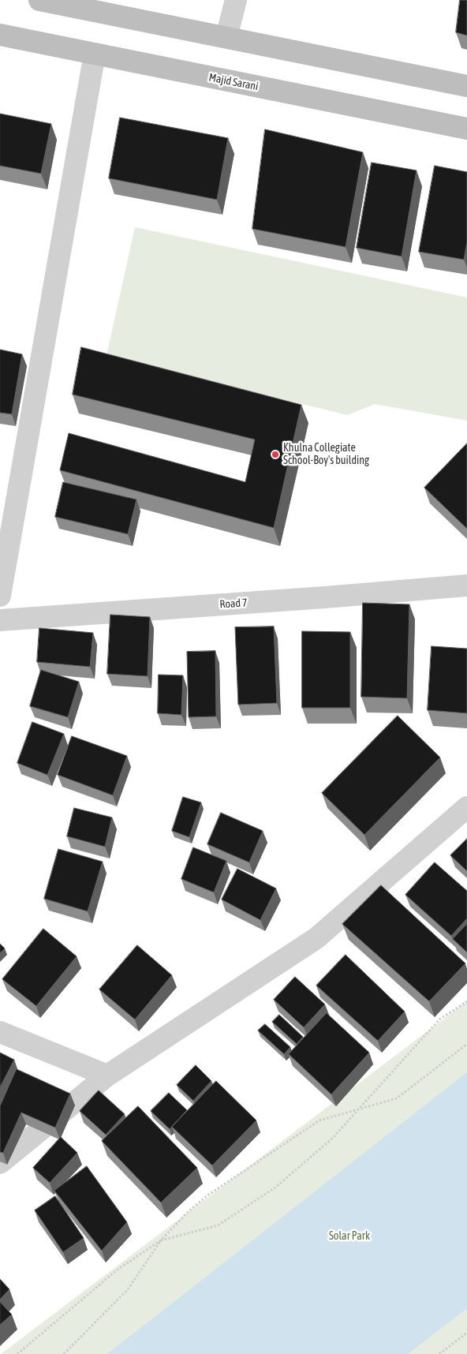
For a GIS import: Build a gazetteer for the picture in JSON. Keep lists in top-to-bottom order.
{
  "streets": {
    "main road": ["Majid Sarani"],
    "street": ["Road 7"]
  },
  "parks": ["Solar Park"],
  "places": ["Khulna Collegiate School-Boy's building"]
}
